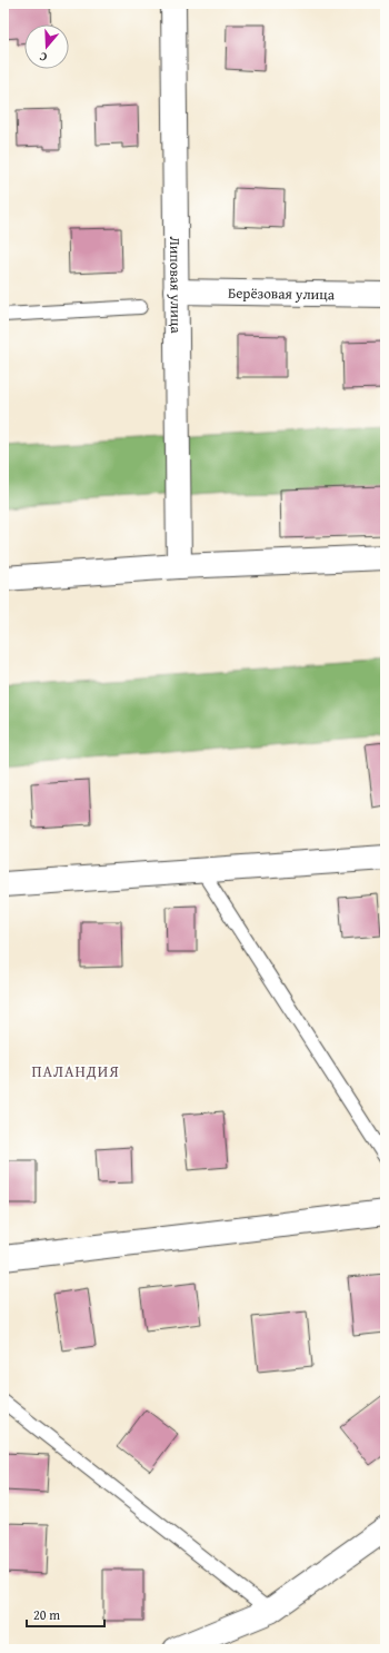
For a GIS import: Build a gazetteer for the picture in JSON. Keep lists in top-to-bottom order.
{
  "streets": {
    "street": ["Липовая улица", "Берёзовая улица"]
  },
  "crossings": [
    ["Липовая улица", "Берёзовая улица"]
  ],
  "districts": ["ПАЛАНДИЯ"],
  "scale_bar": "20 m",
  "north": "bottom"
}
